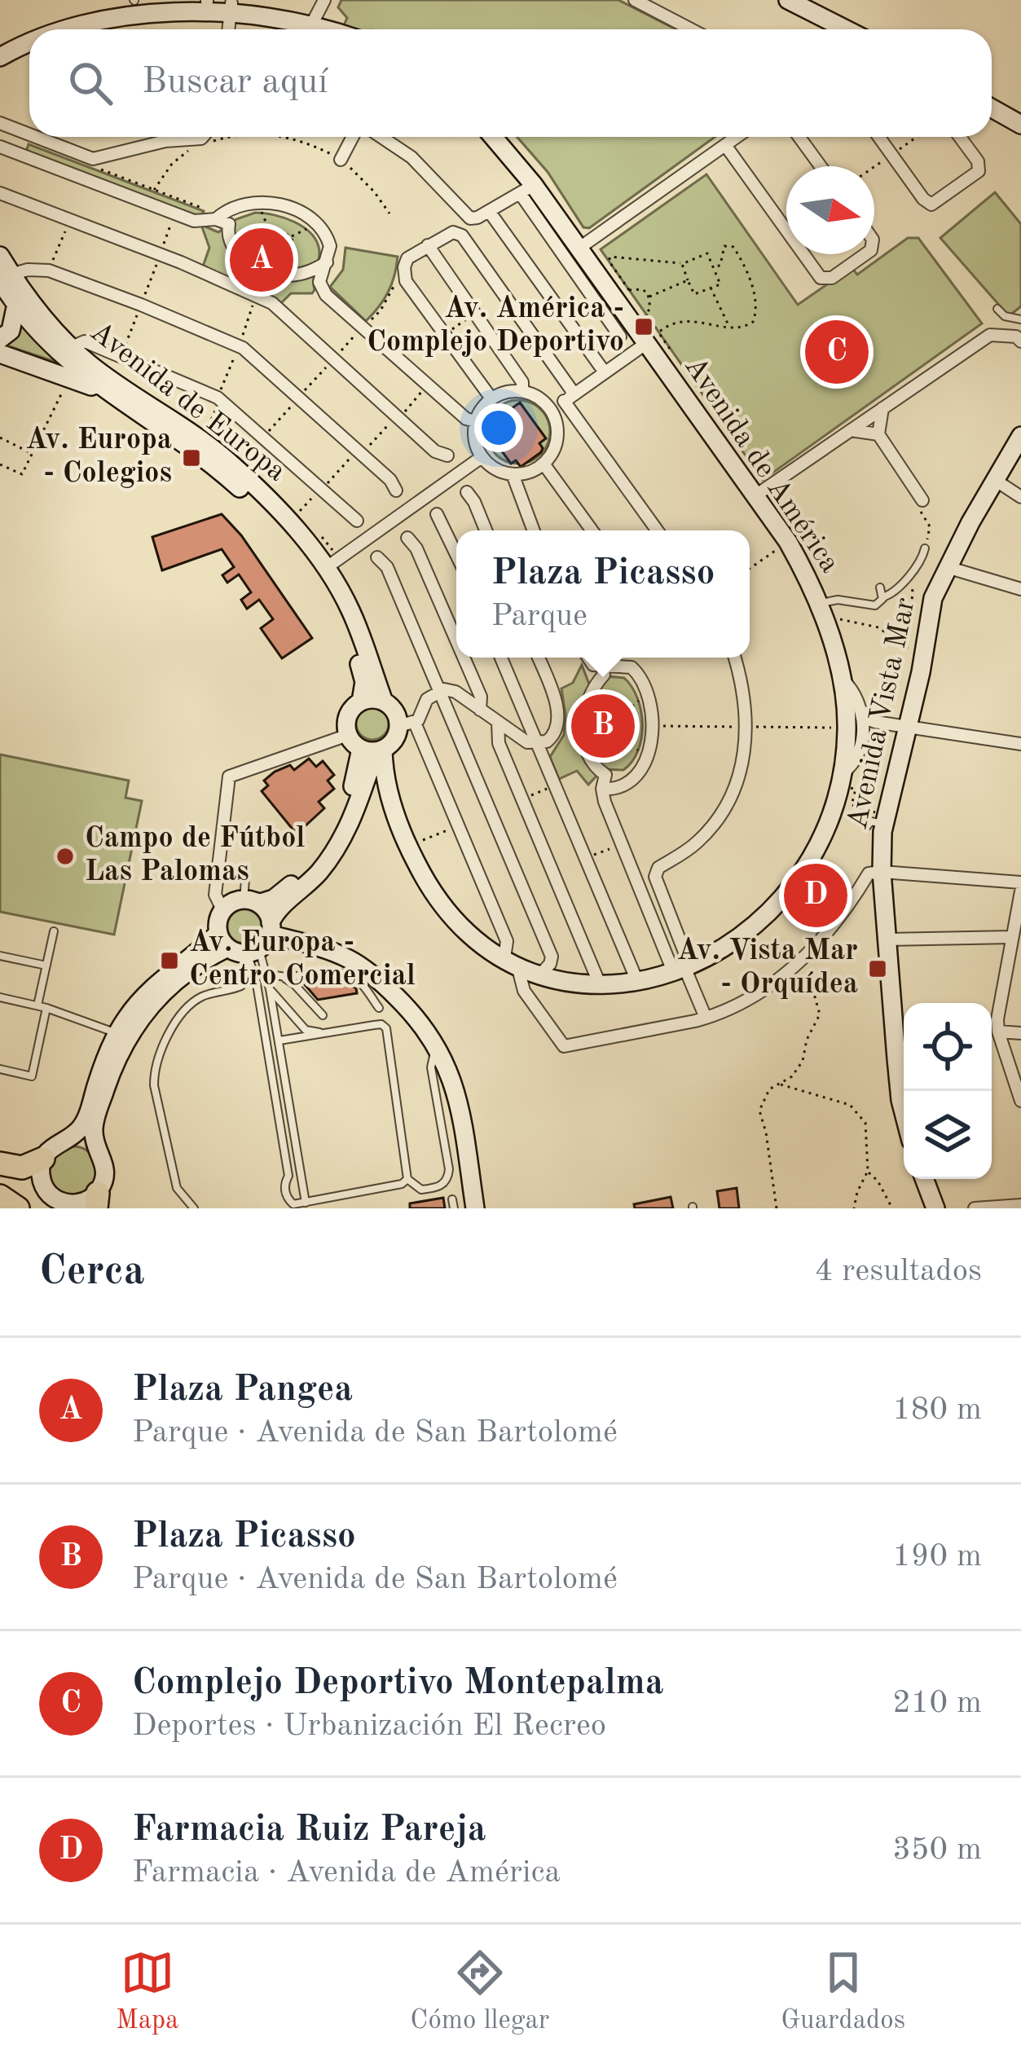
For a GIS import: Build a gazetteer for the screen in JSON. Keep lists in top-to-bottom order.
{
  "streets": {
    "street": ["Avenida de Europa", "Avenida de América", "Avenida Vista Mar"]
  },
  "crossings": [
    ["Avenida de Europa", "Avenida de América"]
  ],
  "places": {
    "transit": [
      "Av. América - Complejo Deportivo",
      "Av. Europa - Colegios",
      "Av. Europa - Centro Comercial",
      "Av. Vista Mar - Orquídea"
    ],
    "other": ["Campo de Fútbol Las Palomas"]
  },
  "north": "right",
  "page": {
    "search": "Buscar aquí",
    "pins": [
      "A",
      "C",
      "B",
      "D"
    ],
    "popup": ["Plaza Picasso", "Parque"],
    "heading": ["Cerca", "4 resultados"],
    "list": [
      {
        "mark": "A",
        "name": "Plaza Pangea",
        "note": "Parque · Avenida de San Bartolomé",
        "value": "180 m"
      },
      {
        "mark": "B",
        "name": "Plaza Picasso",
        "note": "Parque · Avenida de San Bartolomé",
        "value": "190 m"
      },
      {
        "mark": "C",
        "name": "Complejo Deportivo Montepalma",
        "note": "Deportes · Urbanización El Recreo",
        "value": "210 m"
      },
      {
        "mark": "D",
        "name": "Farmacia Ruiz Pareja",
        "note": "Farmacia · Avenida de América",
        "value": "350 m"
      }
    ],
    "nav": ["Mapa", "Cómo llegar", "Guardados"]
  }
}
